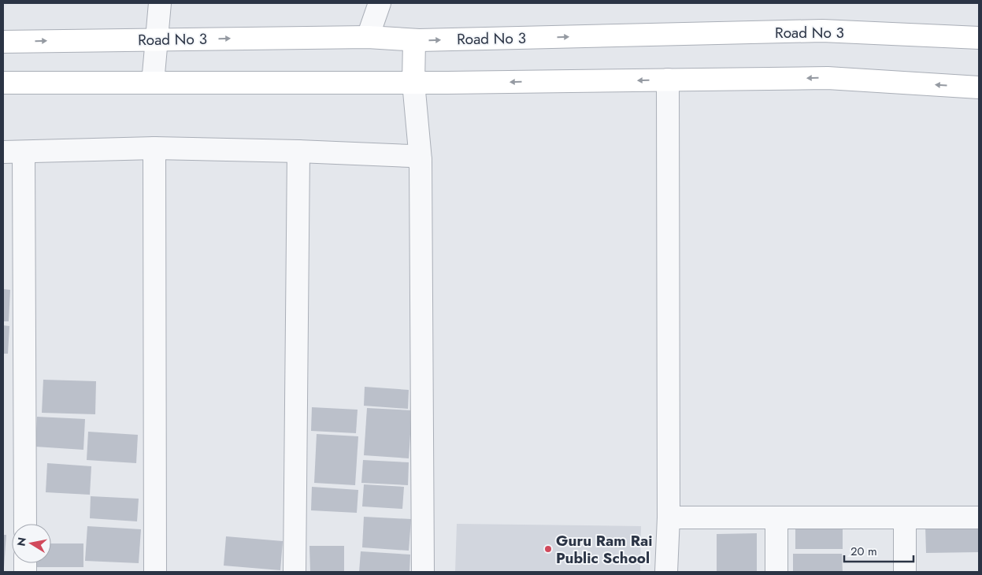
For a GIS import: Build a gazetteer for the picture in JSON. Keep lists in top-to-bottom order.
{
  "streets": {
    "street": ["Road No 3"]
  },
  "places": ["Guru Ram Rai Public School"],
  "scale_bar": "20 m",
  "north": "left"
}
